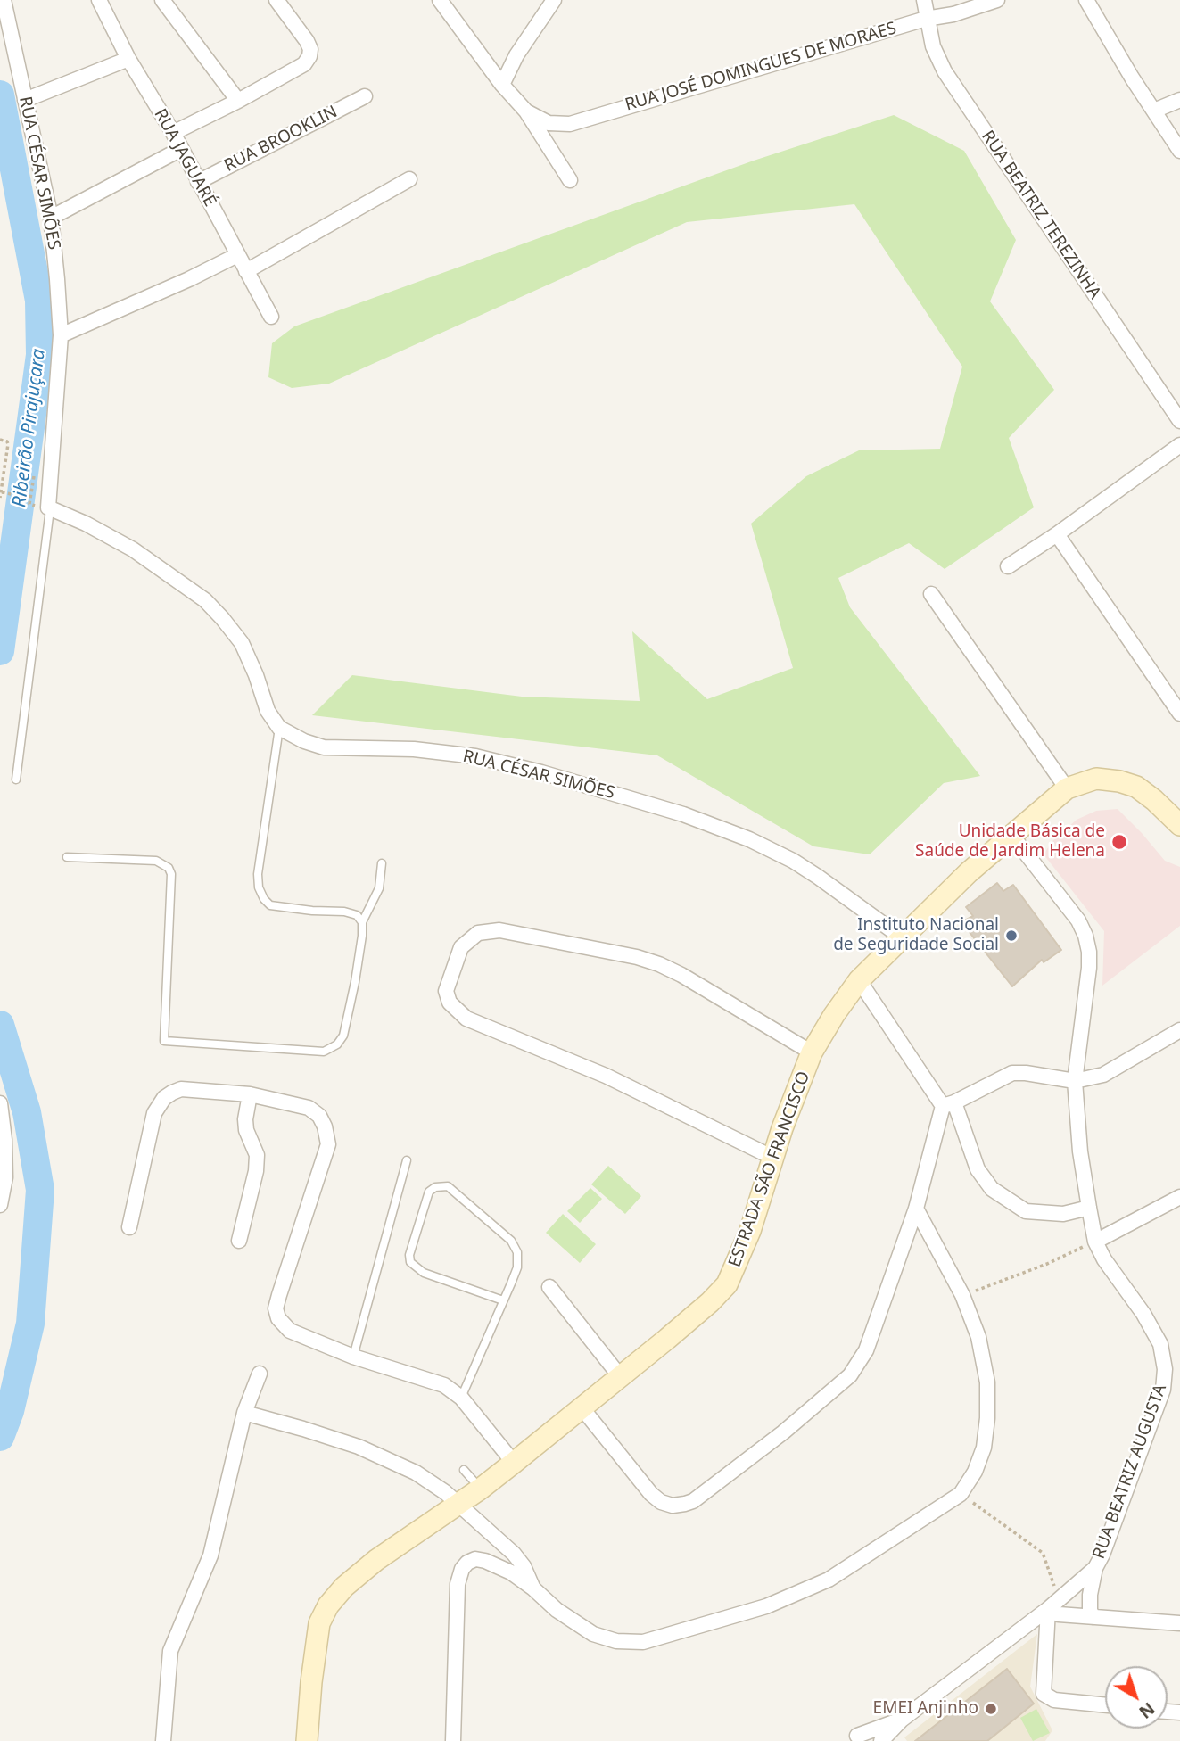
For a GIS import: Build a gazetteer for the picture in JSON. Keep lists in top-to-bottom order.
{
  "streets": {
    "main road": ["ESTRADA SÃO FRANCISCO"],
    "street": [
      "RUA JOSÉ DOMINGUES DE MORAES",
      "RUA BROOKLIN",
      "RUA JAGUARÉ",
      "RUA CÉSAR SIMÕES",
      "RUA BEATRIZ TEREZINHA",
      "RUA BEATRIZ AUGUSTA"
    ]
  },
  "crossings": [
    ["RUA JOSÉ DOMINGUES DE MORAES", "RUA BEATRIZ TEREZINHA"],
    ["RUA BROOKLIN", "RUA JAGUARÉ"],
    ["RUA CÉSAR SIMÕES", "ESTRADA SÃO FRANCISCO"],
    ["ESTRADA SÃO FRANCISCO", "RUA BEATRIZ AUGUSTA"]
  ],
  "water": ["Ribeirão Pirajuçara"],
  "places": ["Unidade Básica de Saúde de Jardim Helena", "Instituto Nacional de Seguridade Social", "EMEI Anjinho"],
  "north": "bottom right"
}
